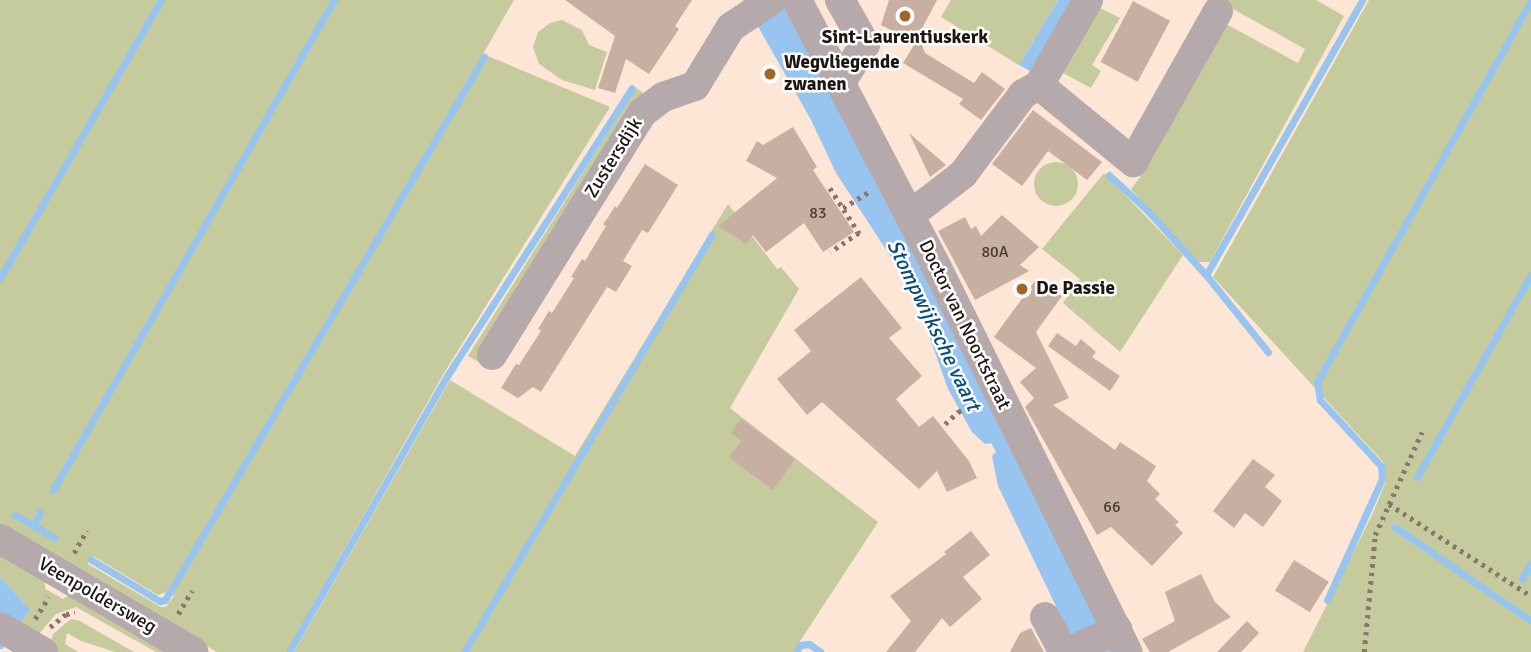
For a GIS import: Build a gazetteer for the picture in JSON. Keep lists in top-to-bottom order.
{
  "streets": {
    "street": ["Zustersdijk", "Doctor van Noortstraat", "Veenpoldersweg"]
  },
  "water": ["Stompwijksche vaart"],
  "places": ["Sint-Laurentiuskerk", "Wegvliegende zwanen", "De Passie"],
  "house_numbers": ["83", "80A", "66"]
}
